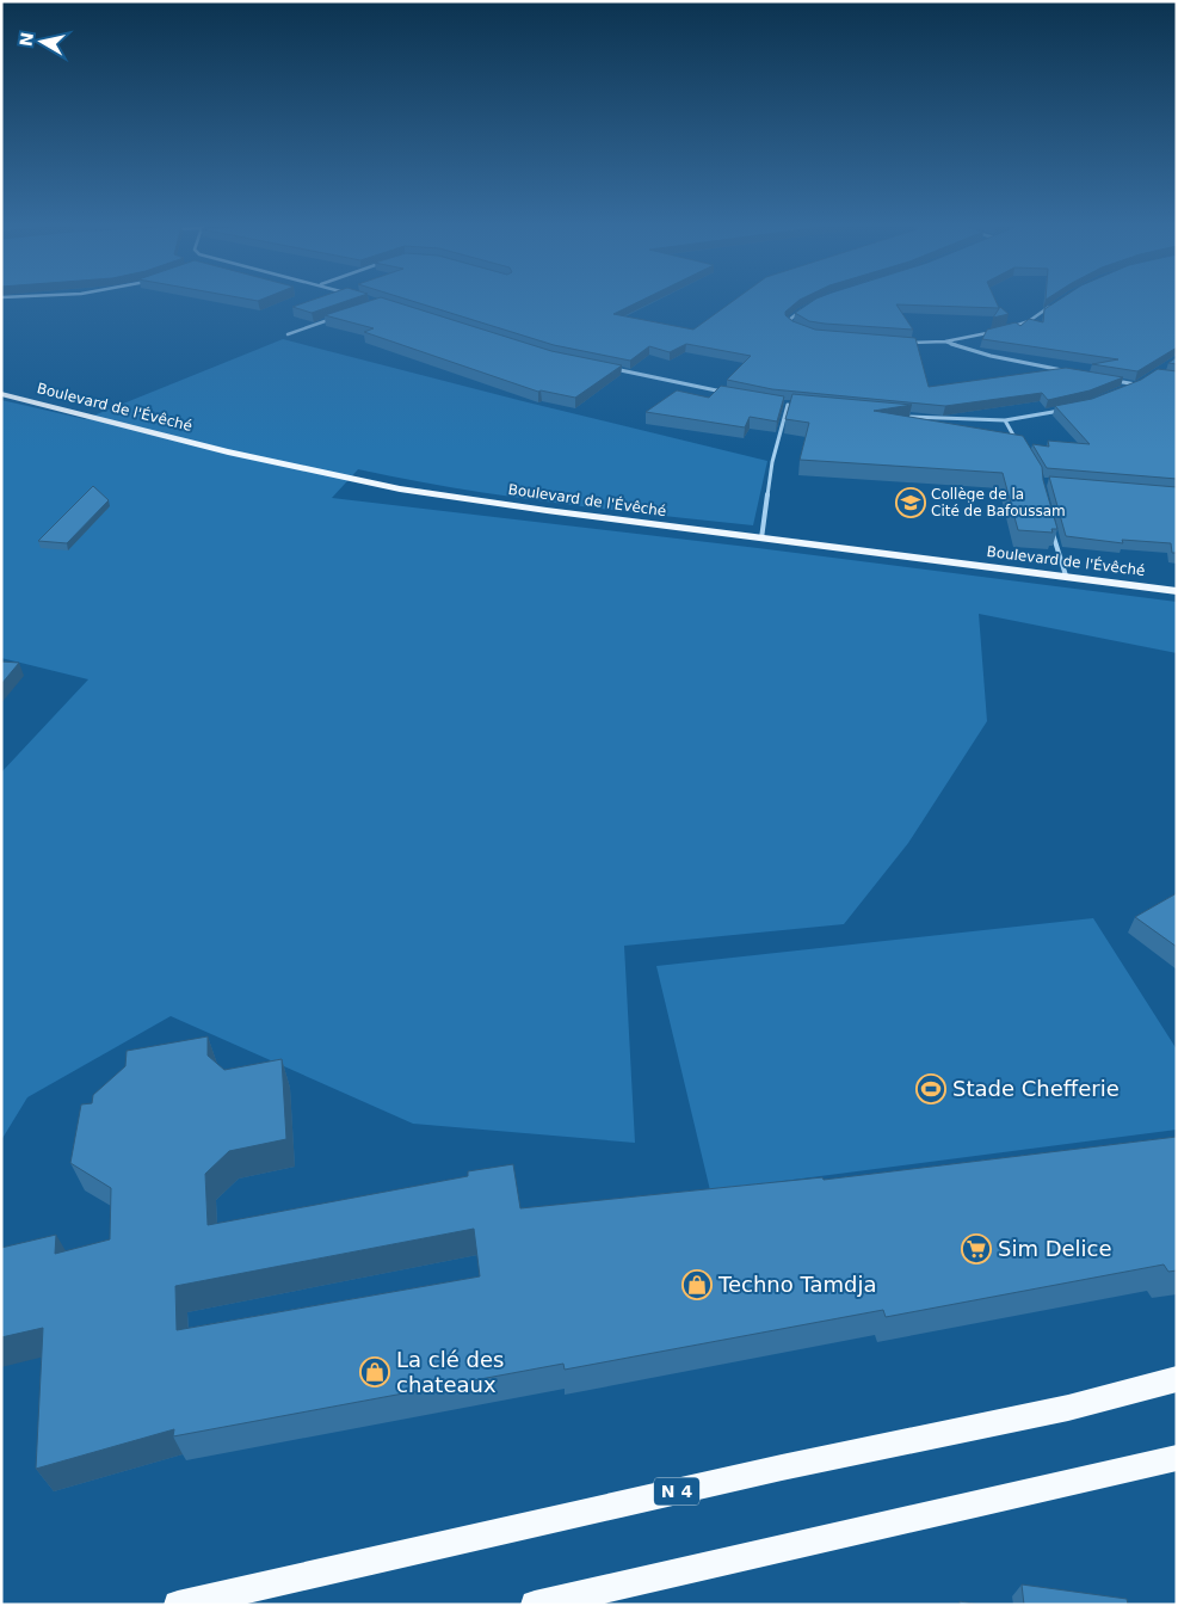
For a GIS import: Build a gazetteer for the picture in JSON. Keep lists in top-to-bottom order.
{
  "streets": {
    "highway": ["N 4"],
    "main road": ["Boulevard de l'Évêché"]
  },
  "places": {
    "school or university": ["Collège de la Cité de Bafoussam"],
    "sports": ["Stade Chefferie"],
    "supermarket": ["Sim Delice"],
    "shop": ["Techno Tamdja", "La clé des chateaux"]
  },
  "north": "left"
}
